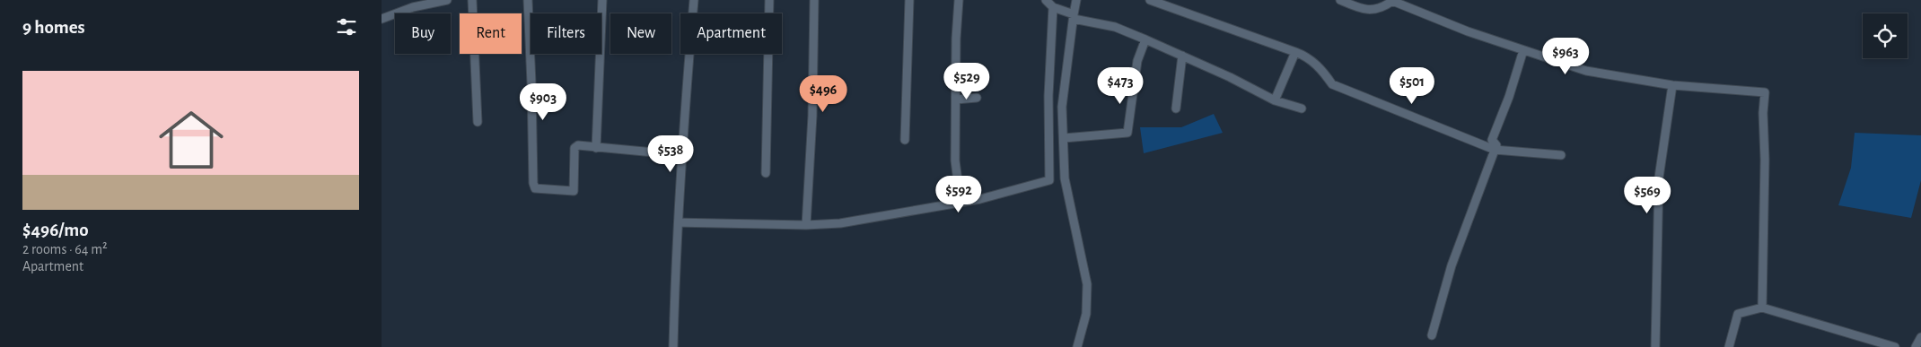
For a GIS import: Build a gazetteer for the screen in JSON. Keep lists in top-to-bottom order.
{
  "page": {
    "heading": "9 homes",
    "chip": [
      "Buy",
      "Rent",
      "Filters",
      "New",
      "Apartment"
    ],
    "price": [
      "$963",
      "$529",
      "$473",
      "$501",
      "$496",
      "$903",
      "$538",
      "$592",
      "$569"
    ],
    "list": [
      {
        "name": "$496/mo",
        "note": "2 rooms · 64 m² · Apartment"
      }
    ]
  }
}
